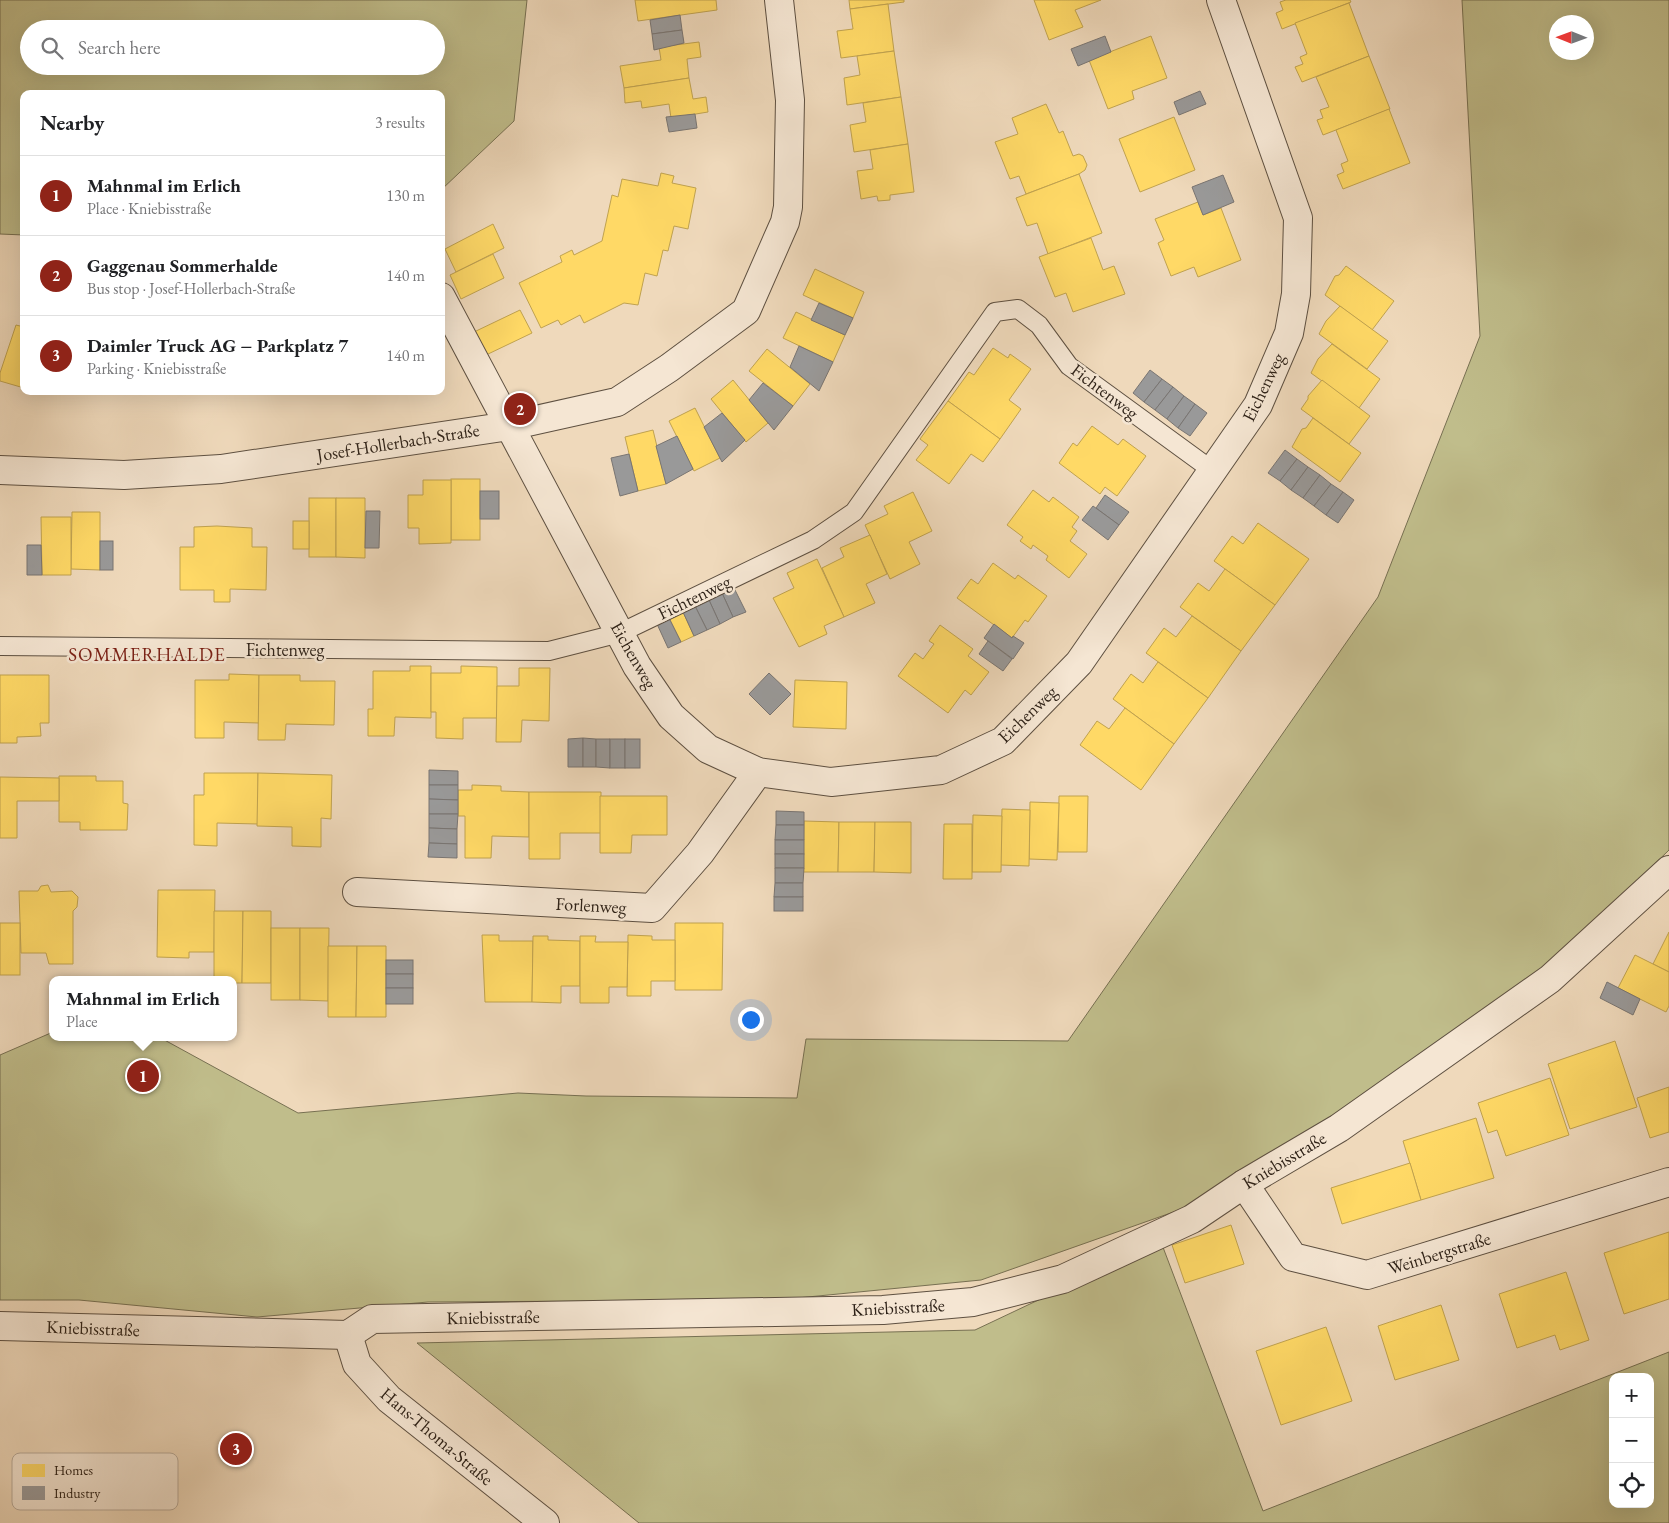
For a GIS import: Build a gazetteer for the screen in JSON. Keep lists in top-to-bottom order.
{
  "streets": {
    "street": [
      "Eichenweg",
      "Josef-Hollerbach-Straße",
      "Forlenweg",
      "Kniebisstraße",
      "Weinbergstraße",
      "Hans-Thoma-Straße"
    ],
    "lane": ["Fichtenweg"]
  },
  "crossings": [
    ["Eichenweg", "Fichtenweg"],
    ["Eichenweg", "Josef-Hollerbach-Straße"],
    ["Eichenweg", "Forlenweg"],
    ["Kniebisstraße", "Weinbergstraße"],
    ["Kniebisstraße", "Hans-Thoma-Straße"]
  ],
  "districts": ["SOMMERHALDE"],
  "legend": ["Homes", "Industry"],
  "north": "left",
  "page": {
    "search": "Search here",
    "heading": ["Nearby", "3 results"],
    "list": [
      {
        "mark": "1",
        "name": "Mahnmal im Erlich",
        "note": "Place · Kniebisstraße",
        "value": "130 m"
      },
      {
        "mark": "2",
        "name": "Gaggenau Sommerhalde",
        "note": "Bus stop · Josef-Hollerbach-Straße",
        "value": "140 m"
      },
      {
        "mark": "3",
        "name": "Daimler Truck AG − Parkplatz 7",
        "note": "Parking · Kniebisstraße",
        "value": "140 m"
      }
    ],
    "pins": ["2", "1", "3"],
    "popup": ["Mahnmal im Erlich", "Place"],
    "map_buttons": ["+", "−"]
  }
}
